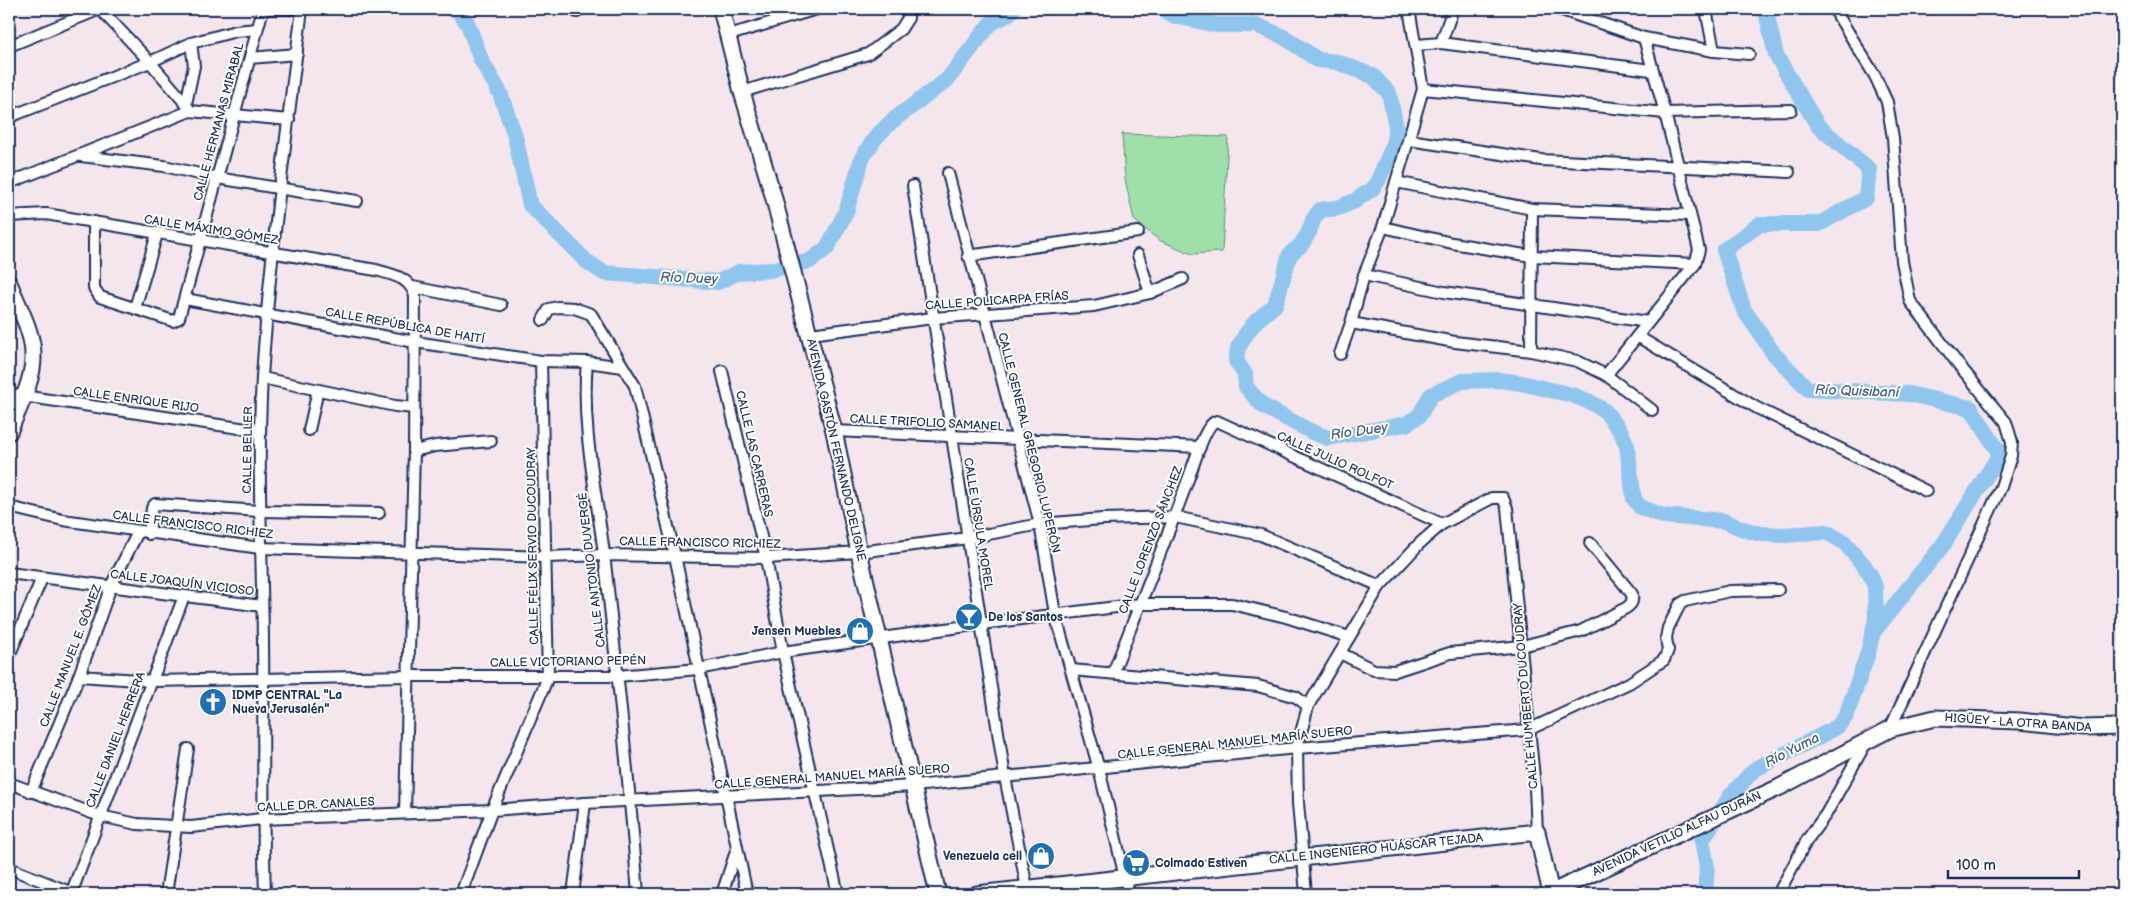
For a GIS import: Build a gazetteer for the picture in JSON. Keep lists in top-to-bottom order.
{
  "streets": {
    "main road": [
      "AVENIDA GASTÓN FERNANDO DELIGNE",
      "CALLE HUMBERTO DUCOUDRAY",
      "HIGÜEY - LA OTRA BANDA",
      "AVENIDA VETILIO ALFAU DURÁN",
      "CALLE INGENIERO HUÁSCAR TEJADA"
    ],
    "street": [
      "CALLE HERMANAS MIRABAL",
      "CALLE MÁXIMO GÓMEZ",
      "CALLE POLICARPA FRÍAS",
      "CALLE REPÚBLICA DE HAITÍ",
      "CALLE ENRIQUE RIJO",
      "CALLE TRIFOLIO SAMANEL",
      "CALLE GENERAL GREGORIO LUPERÓN",
      "CALLE BELLER",
      "CALLE LAS CARRERAS",
      "CALLE JULIO ROLFOT",
      "CALLE ÚRSULA MOREL",
      "CALLE FRANCISCO RICHIEZ",
      "CALLE LORENZO SÁNCHEZ",
      "CALLE FÉLIX SERVIO DUCOUDRAY",
      "CALLE ANTONIO DUVERGÉ",
      "CALLE JOAQUÍN VICIOSO",
      "CALLE MANUEL E. GÓMEZ",
      "CALLE VICTORIANO PEPÉN",
      "CALLE DANIEL HERRERA",
      "CALLE GENERAL MANUEL MARÍA SUERO",
      "CALLE DR. CANALES"
    ]
  },
  "crossings": [
    ["CALLE HERMANAS MIRABAL", "CALLE MÁXIMO GÓMEZ"],
    ["CALLE HERMANAS MIRABAL", "CALLE REPÚBLICA DE HAITÍ"],
    ["CALLE MÁXIMO GÓMEZ", "CALLE BELLER"],
    ["CALLE POLICARPA FRÍAS", "CALLE GENERAL GREGORIO LUPERÓN"],
    ["CALLE POLICARPA FRÍAS", "AVENIDA GASTÓN FERNANDO DELIGNE"],
    ["CALLE POLICARPA FRÍAS", "CALLE ÚRSULA MOREL"],
    ["CALLE REPÚBLICA DE HAITÍ", "CALLE BELLER"],
    ["CALLE REPÚBLICA DE HAITÍ", "CALLE FÉLIX SERVIO DUCOUDRAY"],
    ["CALLE REPÚBLICA DE HAITÍ", "CALLE ANTONIO DUVERGÉ"],
    ["CALLE ENRIQUE RIJO", "CALLE BELLER"],
    ["CALLE TRIFOLIO SAMANEL", "CALLE GENERAL GREGORIO LUPERÓN"],
    ["CALLE TRIFOLIO SAMANEL", "AVENIDA GASTÓN FERNANDO DELIGNE"],
    ["CALLE TRIFOLIO SAMANEL", "CALLE ÚRSULA MOREL"],
    ["CALLE TRIFOLIO SAMANEL", "CALLE LORENZO SÁNCHEZ"],
    ["CALLE GENERAL GREGORIO LUPERÓN", "CALLE FRANCISCO RICHIEZ"],
    ["CALLE GENERAL GREGORIO LUPERÓN", "CALLE VICTORIANO PEPÉN"],
    ["CALLE GENERAL GREGORIO LUPERÓN", "CALLE GENERAL MANUEL MARÍA SUERO"],
    ["CALLE GENERAL GREGORIO LUPERÓN", "CALLE INGENIERO HUÁSCAR TEJADA"],
    ["CALLE BELLER", "CALLE FRANCISCO RICHIEZ"],
    ["CALLE BELLER", "CALLE JOAQUÍN VICIOSO"],
    ["CALLE BELLER", "CALLE VICTORIANO PEPÉN"],
    ["CALLE BELLER", "CALLE DR. CANALES"],
    ["AVENIDA GASTÓN FERNANDO DELIGNE", "CALLE FRANCISCO RICHIEZ"],
    ["AVENIDA GASTÓN FERNANDO DELIGNE", "CALLE VICTORIANO PEPÉN"],
    ["AVENIDA GASTÓN FERNANDO DELIGNE", "CALLE GENERAL MANUEL MARÍA SUERO"],
    ["CALLE LAS CARRERAS", "CALLE FRANCISCO RICHIEZ"],
    ["CALLE LAS CARRERAS", "CALLE VICTORIANO PEPÉN"],
    ["CALLE LAS CARRERAS", "CALLE GENERAL MANUEL MARÍA SUERO"],
    ["CALLE JULIO ROLFOT", "CALLE LORENZO SÁNCHEZ"],
    ["CALLE JULIO ROLFOT", "CALLE HUMBERTO DUCOUDRAY"],
    ["CALLE ÚRSULA MOREL", "CALLE FRANCISCO RICHIEZ"],
    ["CALLE ÚRSULA MOREL", "CALLE VICTORIANO PEPÉN"],
    ["CALLE ÚRSULA MOREL", "CALLE GENERAL MANUEL MARÍA SUERO"],
    ["CALLE ÚRSULA MOREL", "CALLE INGENIERO HUÁSCAR TEJADA"],
    ["CALLE FRANCISCO RICHIEZ", "CALLE LORENZO SÁNCHEZ"],
    ["CALLE FRANCISCO RICHIEZ", "CALLE FÉLIX SERVIO DUCOUDRAY"],
    ["CALLE FRANCISCO RICHIEZ", "CALLE ANTONIO DUVERGÉ"],
    ["CALLE FRANCISCO RICHIEZ", "CALLE MANUEL E. GÓMEZ"],
    ["CALLE LORENZO SÁNCHEZ", "CALLE VICTORIANO PEPÉN"],
    ["CALLE FÉLIX SERVIO DUCOUDRAY", "CALLE VICTORIANO PEPÉN"],
    ["CALLE FÉLIX SERVIO DUCOUDRAY", "CALLE DR. CANALES"],
    ["CALLE ANTONIO DUVERGÉ", "CALLE VICTORIANO PEPÉN"],
    ["CALLE ANTONIO DUVERGÉ", "CALLE GENERAL MANUEL MARÍA SUERO"],
    ["CALLE ANTONIO DUVERGÉ", "CALLE DR. CANALES"],
    ["CALLE JOAQUÍN VICIOSO", "CALLE MANUEL E. GÓMEZ"],
    ["CALLE JOAQUÍN VICIOSO", "CALLE DANIEL HERRERA"],
    ["CALLE MANUEL E. GÓMEZ", "CALLE VICTORIANO PEPÉN"],
    ["CALLE MANUEL E. GÓMEZ", "CALLE DR. CANALES"],
    ["CALLE VICTORIANO PEPÉN", "CALLE DANIEL HERRERA"],
    ["CALLE HUMBERTO DUCOUDRAY", "CALLE GENERAL MANUEL MARÍA SUERO"],
    ["CALLE HUMBERTO DUCOUDRAY", "AVENIDA VETILIO ALFAU DURÁN"],
    ["CALLE HUMBERTO DUCOUDRAY", "CALLE INGENIERO HUÁSCAR TEJADA"],
    ["HIGÜEY - LA OTRA BANDA", "AVENIDA VETILIO ALFAU DURÁN"],
    ["CALLE DANIEL HERRERA", "CALLE DR. CANALES"],
    ["CALLE GENERAL MANUEL MARÍA SUERO", "CALLE DR. CANALES"]
  ],
  "water": ["Río Duey", "Río Quisibaní", "Río Yuma"],
  "places": {
    "bar": ["De los Santos"],
    "shop": ["Jensen Muebles", "Venezuela cell"],
    "church": ["IDMP CENTRAL \"La Nueva Jerusalén\""],
    "supermarket": ["Colmado Estiven"]
  },
  "scale_bar": "100 m"
}
